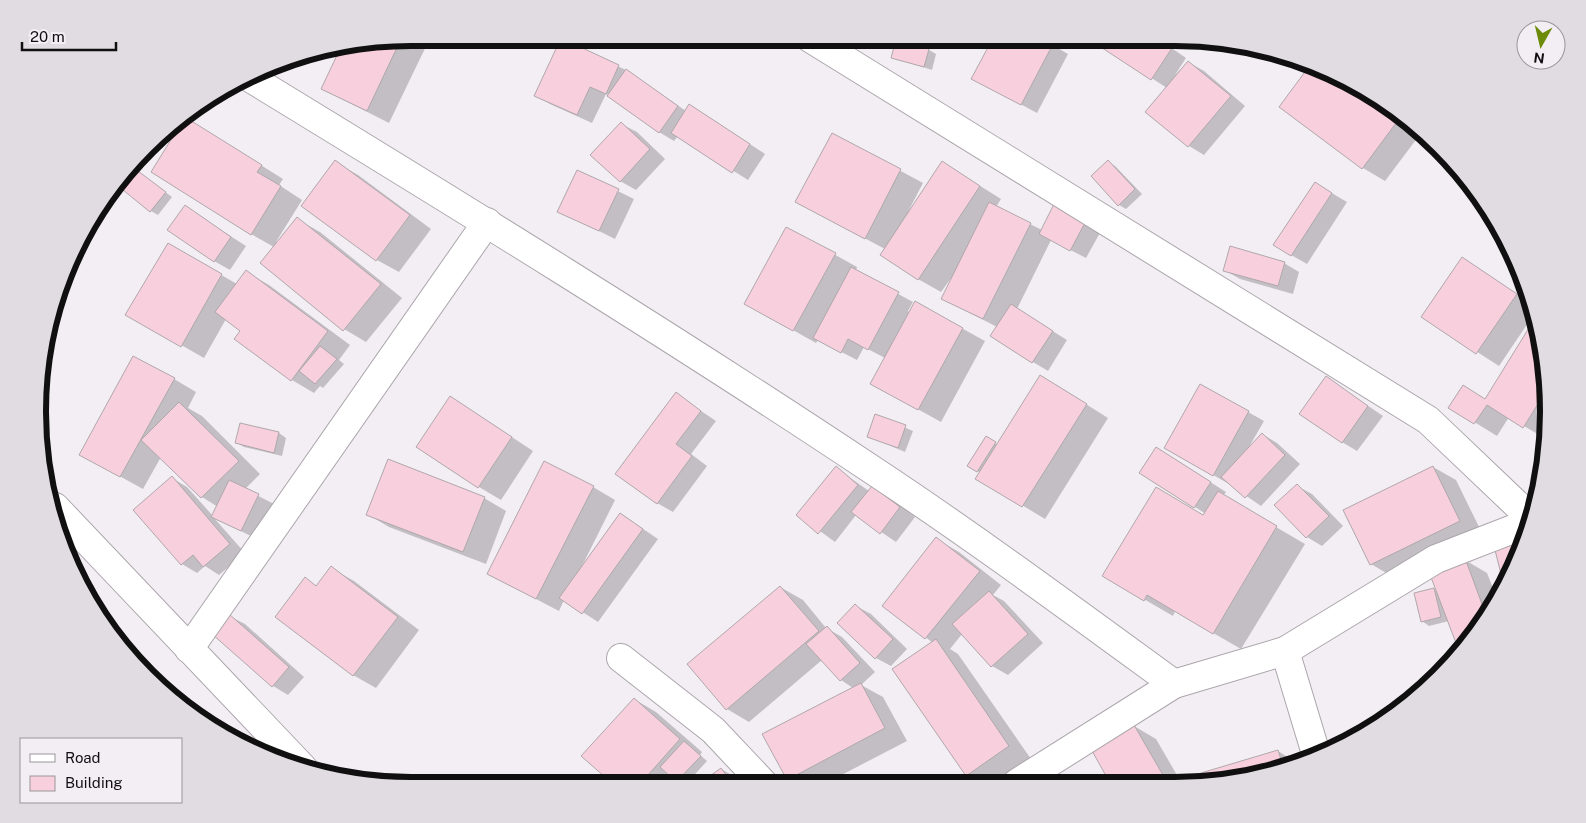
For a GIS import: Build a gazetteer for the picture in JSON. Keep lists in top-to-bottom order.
{
  "legend": ["Road", "Building"],
  "scale_bar": "20 m",
  "north": "bottom"
}
